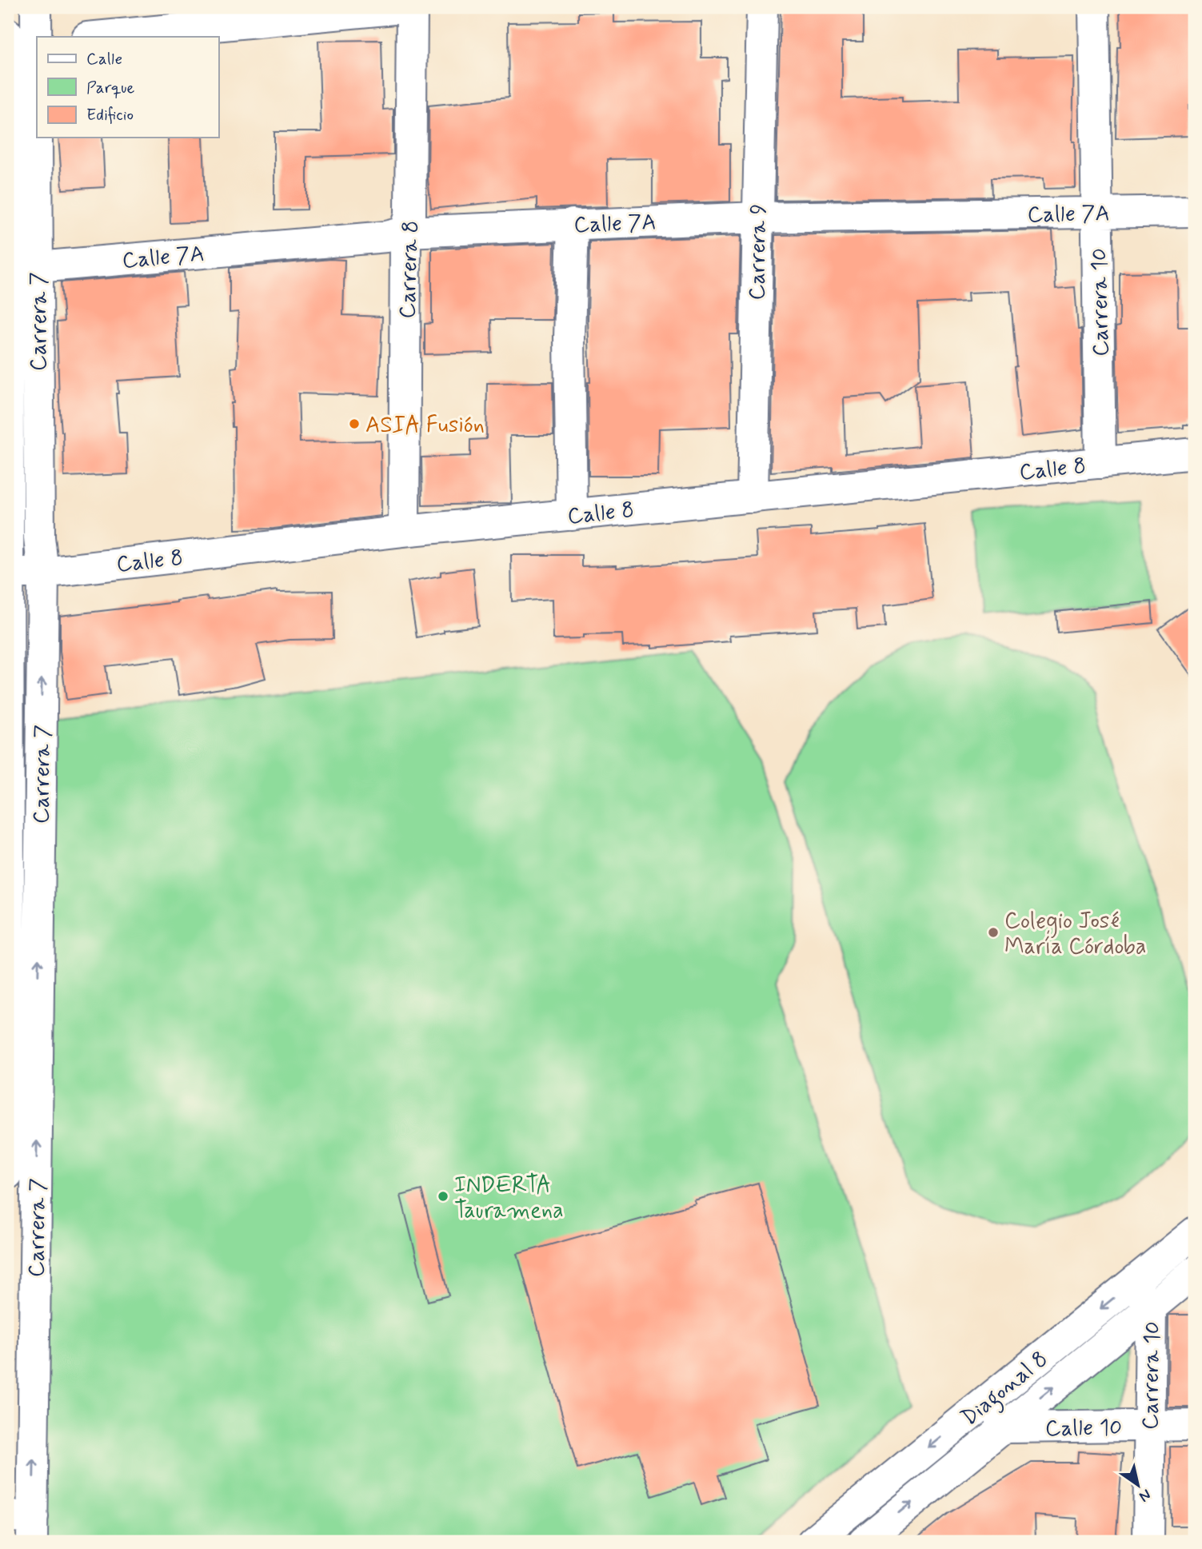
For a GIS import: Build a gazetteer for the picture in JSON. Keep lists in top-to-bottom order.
{
  "streets": {
    "street": [
      "Calle 7A",
      "Carrera 9",
      "Carrera 8",
      "Carrera 10",
      "Carrera 7",
      "Calle 8",
      "Diagonal 8",
      "Calle 10"
    ]
  },
  "crossings": [
    ["Calle 7A", "Carrera 9"],
    ["Calle 7A", "Carrera 8"],
    ["Calle 7A", "Carrera 10"],
    ["Calle 7A", "Carrera 7"],
    ["Carrera 9", "Calle 8"],
    ["Carrera 8", "Calle 8"],
    ["Carrera 10", "Calle 8"],
    ["Carrera 10", "Diagonal 8"],
    ["Carrera 10", "Calle 10"],
    ["Carrera 7", "Calle 8"],
    ["Diagonal 8", "Calle 10"]
  ],
  "places": ["ASIA Fusión", "Colegio José María Córdoba", "INDERTA Tauramena"],
  "legend": ["Calle", "Parque", "Edificio"],
  "north": "bottom right"
}
